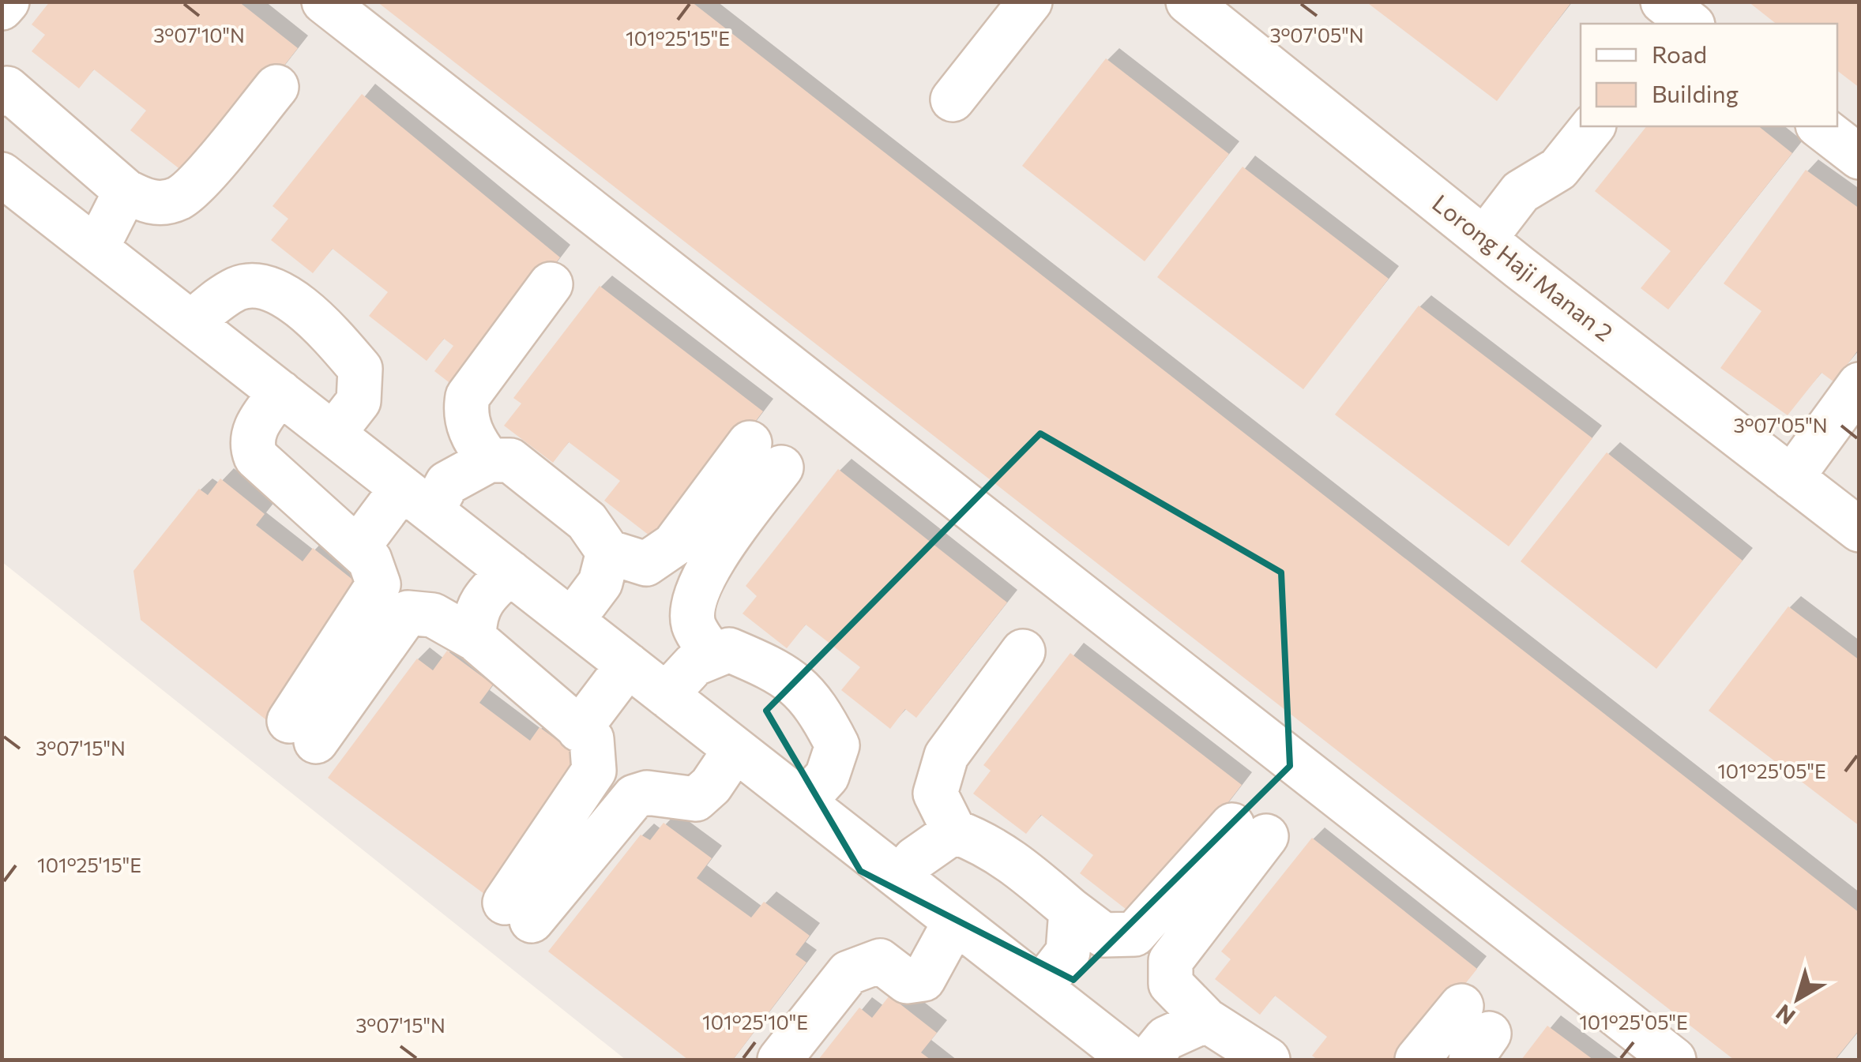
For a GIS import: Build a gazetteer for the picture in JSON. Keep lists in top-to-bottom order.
{
  "streets": {
    "street": ["Lorong Haji Manan 2"]
  },
  "legend": ["Road", "Building"],
  "north": "bottom left",
  "coordinates": [
    "3°07'10\"N",
    "3°07'05\"N",
    "101°25'15\"E",
    "3°07'15\"N",
    "101°25'05\"E",
    "101°25'10\"E"
  ]
}
